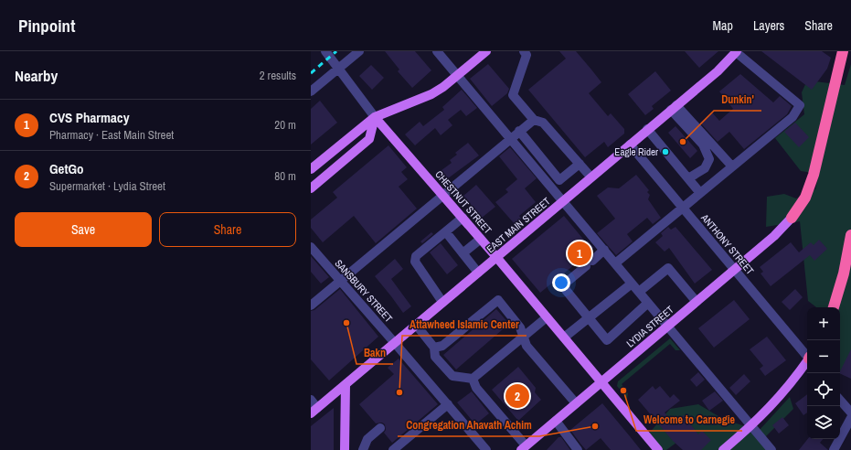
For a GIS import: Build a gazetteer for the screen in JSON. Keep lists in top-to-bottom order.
{
  "streets": {
    "main road": ["CHESTNUT STREET", "EAST MAIN STREET", "LYDIA STREET"],
    "street": ["ANTHONY STREET", "SANSBURY STREET"]
  },
  "crossings": [
    ["CHESTNUT STREET", "EAST MAIN STREET"],
    ["CHESTNUT STREET", "LYDIA STREET"],
    ["EAST MAIN STREET", "ANTHONY STREET"],
    ["EAST MAIN STREET", "SANSBURY STREET"],
    ["ANTHONY STREET", "LYDIA STREET"]
  ],
  "places": [
    "Dunkin'",
    "Eagle Rider",
    "Bakn",
    "Welcome to Carnegie",
    "Attawheed Islamic Center",
    "Congregation Ahavath Achim"
  ],
  "page": {
    "header": "Pinpoint",
    "nav": ["Map", "Layers", "Share"],
    "heading": ["Nearby", "2 results"],
    "list": [
      {
        "mark": "1",
        "name": "CVS Pharmacy",
        "note": "Pharmacy · East Main Street",
        "value": "20 m"
      },
      {
        "mark": "2",
        "name": "GetGo",
        "note": "Supermarket · Lydia Street",
        "value": "80 m"
      }
    ],
    "buttons": ["Save", "Share"],
    "pins": ["1", "2"],
    "map_buttons": ["+", "−"]
  }
}
